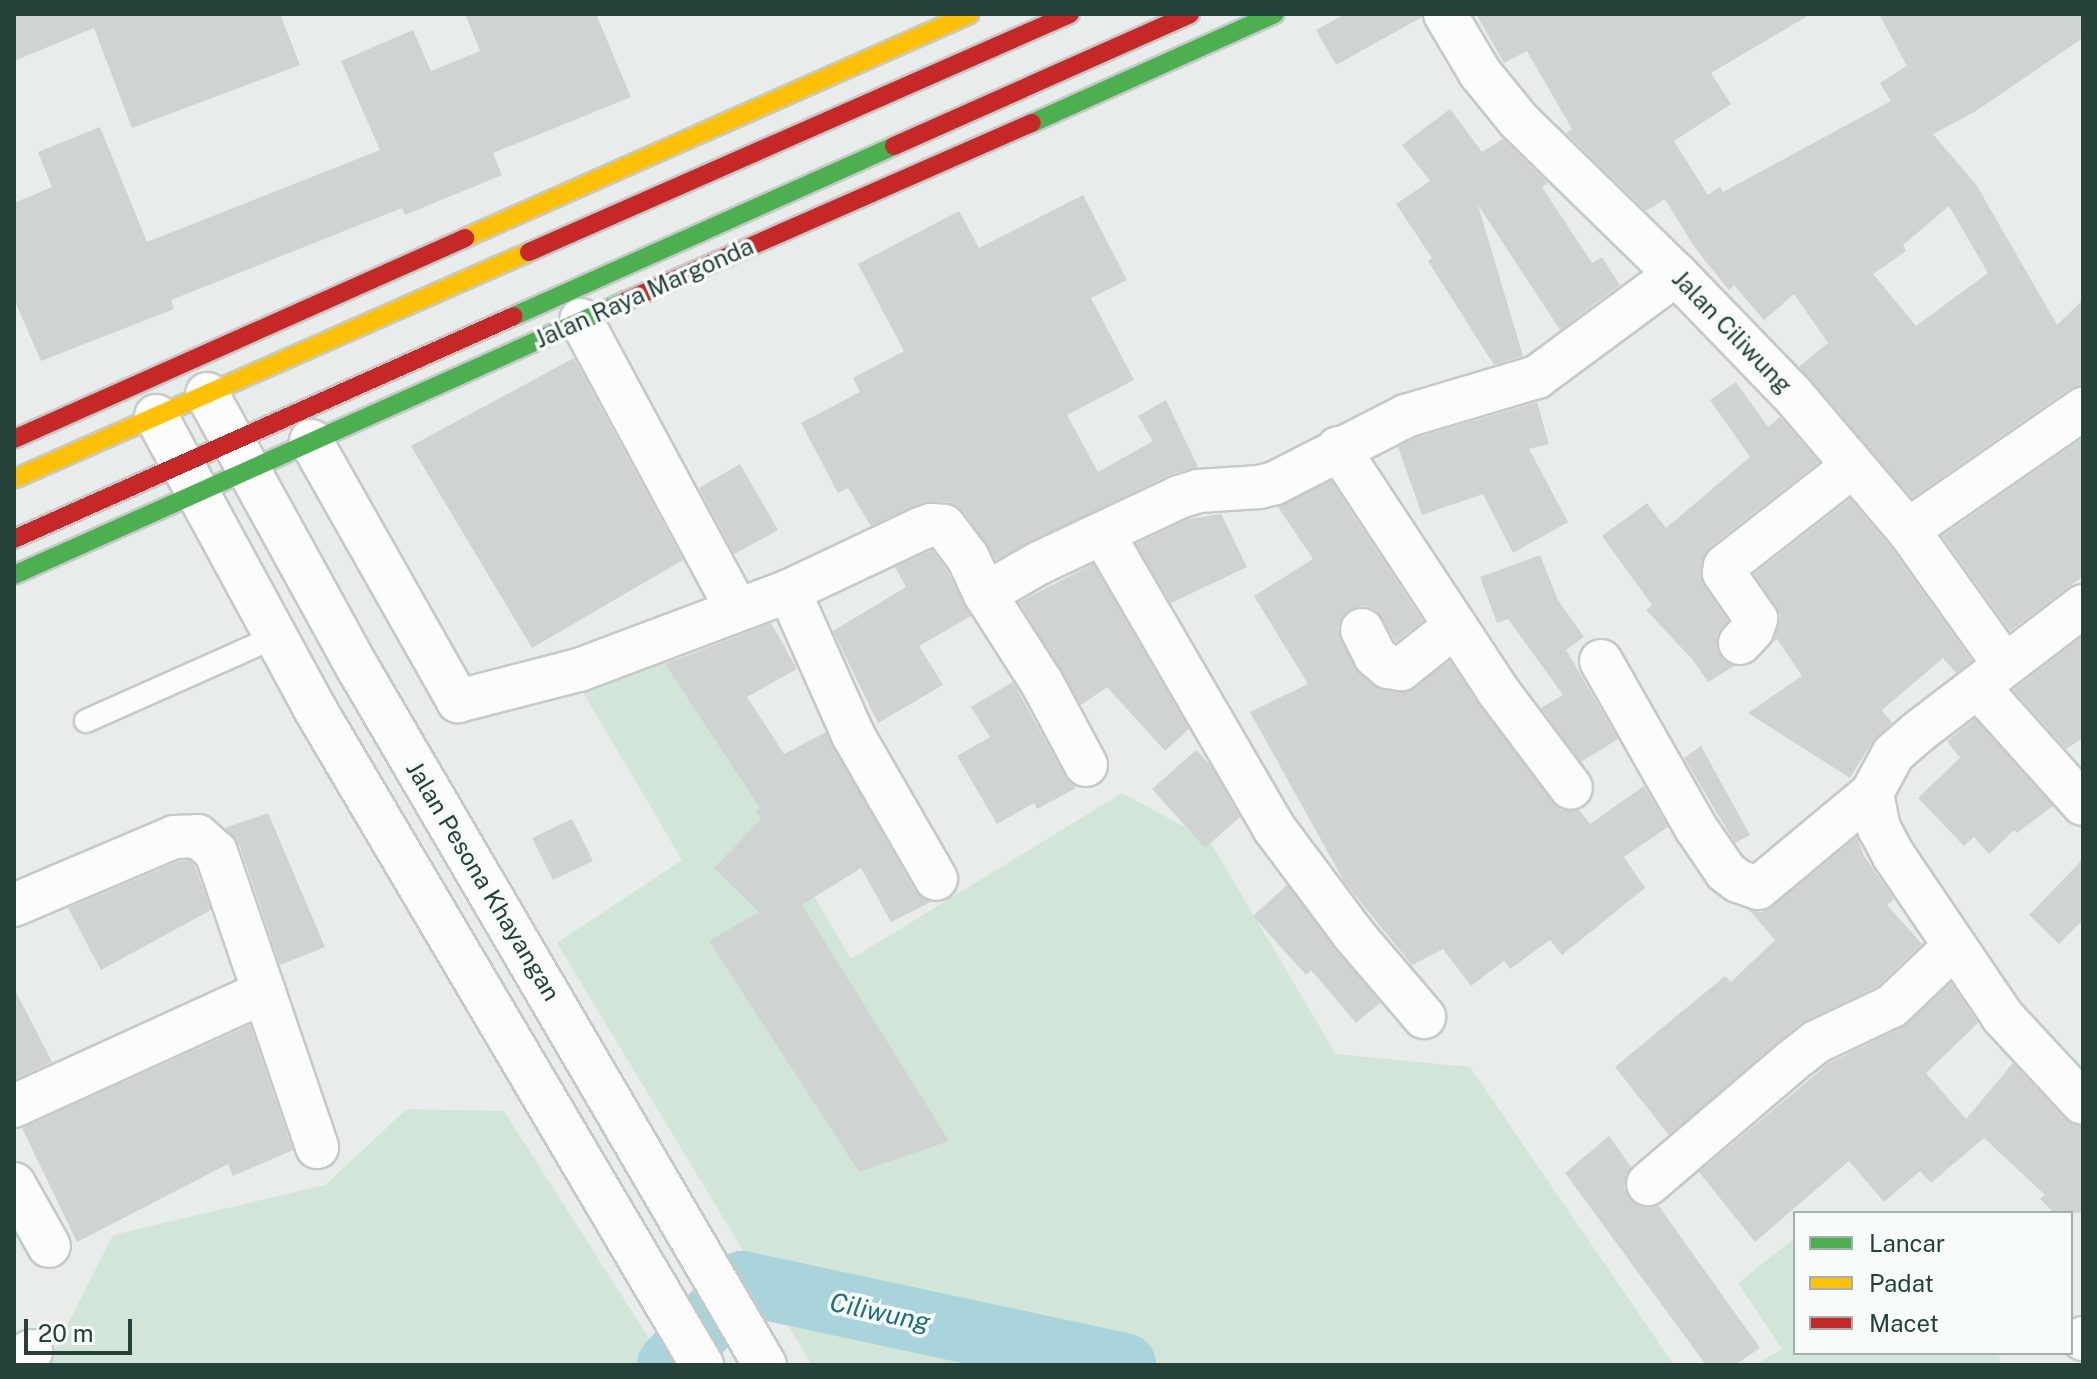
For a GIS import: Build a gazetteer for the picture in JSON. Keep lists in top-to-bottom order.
{
  "streets": {
    "highway": ["Jalan Raya Margonda"],
    "street": ["Jalan Ciliwung", "Jalan Pesona Khayangan"]
  },
  "crossings": [
    ["Jalan Raya Margonda", "Jalan Pesona Khayangan"]
  ],
  "water": ["Ciliwung"],
  "legend": ["Lancar", "Padat", "Macet"],
  "scale_bar": "20 m"
}
